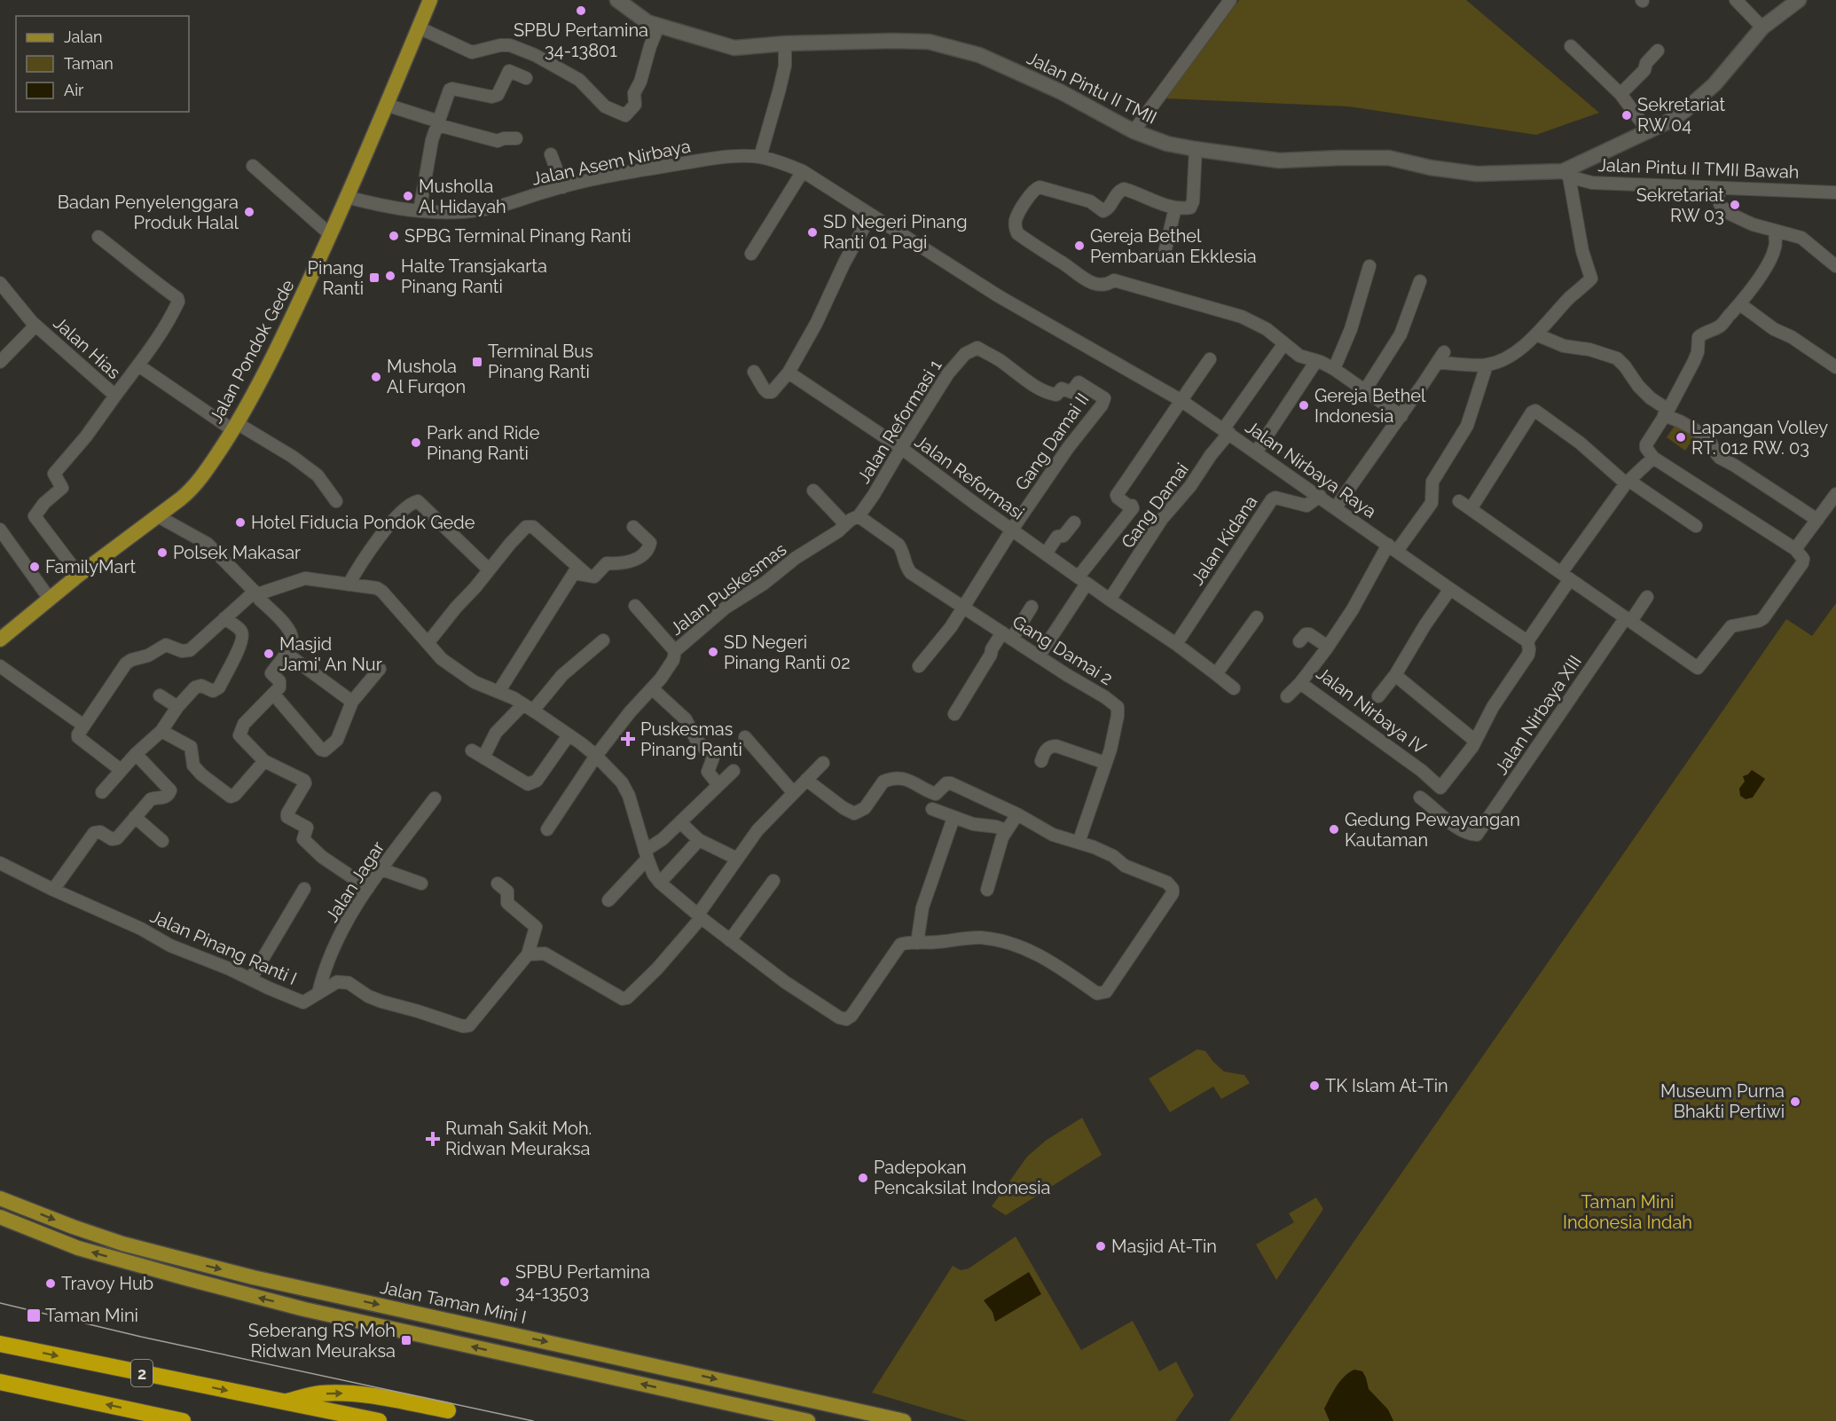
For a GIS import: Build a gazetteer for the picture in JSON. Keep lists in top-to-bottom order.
{
  "streets": {
    "highway": ["2"],
    "main road": ["Jalan Pondok Gede", "Jalan Taman Mini I"],
    "street": [
      "Jalan Pintu II TMII",
      "Jalan Asem Nirbaya",
      "Jalan Pintu II TMII Bawah",
      "Jalan Hias",
      "Jalan Reformasi 1",
      "Gang Damai II",
      "Jalan Nirbaya Raya",
      "Jalan Reformasi",
      "Gang Damai",
      "Jalan Kidana",
      "Jalan Puskesmas",
      "Gang Damai 2",
      "Jalan Nirbaya IV",
      "Jalan Nirbaya XIII",
      "Jalan Jagar",
      "Jalan Pinang Ranti I"
    ]
  },
  "crossings": [
    ["Jalan Pintu II TMII", "Jalan Pintu II TMII Bawah"],
    ["Jalan Asem Nirbaya", "Jalan Pondok Gede"],
    ["Jalan Asem Nirbaya", "Jalan Nirbaya Raya"],
    ["Jalan Hias", "Jalan Pondok Gede"],
    ["Jalan Reformasi 1", "Gang Damai II"],
    ["Jalan Reformasi 1", "Jalan Reformasi"],
    ["Jalan Reformasi 1", "Jalan Puskesmas"],
    ["Jalan Reformasi 1", "Gang Damai 2"],
    ["Gang Damai II", "Jalan Reformasi"],
    ["Jalan Nirbaya Raya", "Gang Damai"],
    ["Jalan Nirbaya Raya", "Jalan Kidana"],
    ["Jalan Nirbaya Raya", "Jalan Nirbaya IV"],
    ["Jalan Reformasi", "Gang Damai"],
    ["Jalan Reformasi", "Jalan Kidana"],
    ["Jalan Puskesmas", "Gang Damai 2"],
    ["Jalan Jagar", "Jalan Pinang Ranti I"]
  ],
  "parks": ["Taman Mini Indonesia Indah"],
  "places": {
    "other": [
      "SPBU Pertamina 34-13801",
      "Sekretariat RW 04",
      "Musholla Al Hidayah",
      "Sekretariat RW 03",
      "Badan Penyelenggara Produk Halal",
      "SD Negeri Pinang Ranti 01 Pagi",
      "SPBG Terminal Pinang Ranti",
      "Gereja Bethel Pembaruan Ekklesia",
      "Halte Transjakarta Pinang Ranti",
      "Mushola Al Furqon",
      "Gereja Bethel Indonesia",
      "Lapangan Volley RT. 012 RW. 03",
      "Park and Ride Pinang Ranti",
      "Hotel Fiducia Pondok Gede",
      "Polsek Makasar",
      "FamilyMart",
      "SD Negeri Pinang Ranti 02",
      "Masjid Jami' An Nur",
      "Gedung Pewayangan Kautaman",
      "TK Islam At-Tin",
      "Museum Purna Bhakti Pertiwi",
      "Padepokan Pencaksilat Indonesia",
      "Masjid At-Tin",
      "SPBU Pertamina 34-13503",
      "Travoy Hub"
    ],
    "transit": [
      "Pinang Ranti",
      "Terminal Bus Pinang Ranti",
      "Taman Mini",
      "Seberang RS Moh Ridwan Meuraksa"
    ],
    "health": ["Puskesmas Pinang Ranti", "Rumah Sakit Moh. Ridwan Meuraksa"]
  },
  "legend": ["Jalan", "Taman", "Air"]
}
